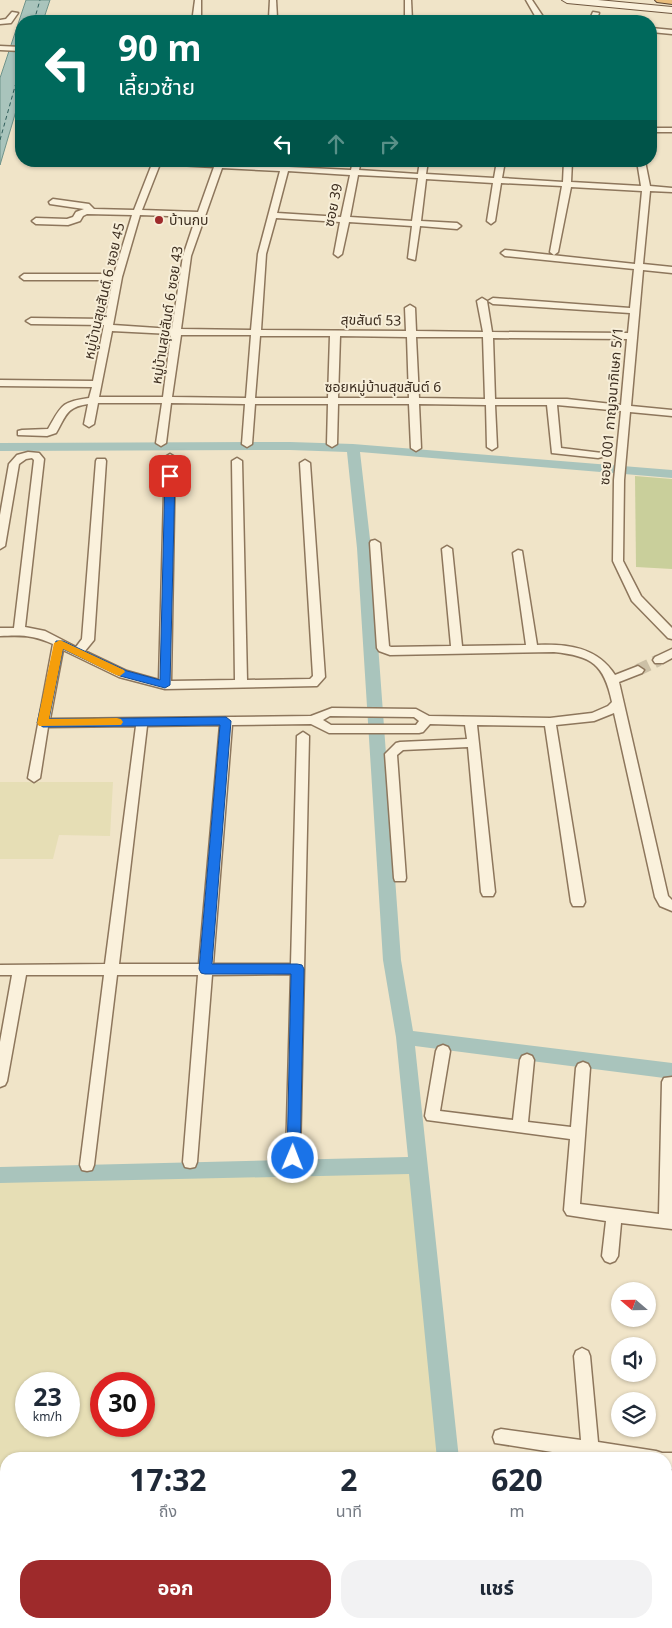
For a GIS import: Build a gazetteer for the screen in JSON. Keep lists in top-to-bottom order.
{
  "streets": {
    "street": [
      "ซอย 39",
      "หมู่บ้านสุขสันต์ 6 ซอย 45",
      "หมู่บ้านสุขสันต์ 6 ซอย 43",
      "สุขสันต์ 53",
      "ซอยหมู่บ้านสุขสันต์ 6",
      "ซอย 001 กาญจนาภิเษก 5/1"
    ]
  },
  "crossings": [
    ["หมู่บ้านสุขสันต์ 6 ซอย 45", "สุขสันต์ 53"],
    ["หมู่บ้านสุขสันต์ 6 ซอย 45", "ซอยหมู่บ้านสุขสันต์ 6"],
    ["หมู่บ้านสุขสันต์ 6 ซอย 43", "สุขสันต์ 53"],
    ["หมู่บ้านสุขสันต์ 6 ซอย 43", "ซอยหมู่บ้านสุขสันต์ 6"],
    ["สุขสันต์ 53", "ซอย 001 กาญจนาภิเษก 5/1"],
    ["ซอยหมู่บ้านสุขสันต์ 6", "ซอย 001 กาญจนาภิเษก 5/1"]
  ],
  "places": ["บ้านกบ"],
  "north": "left",
  "page": {
    "turn": ["90 m", "เลี้ยวซ้าย"],
    "speed": "23 km/h",
    "limit": "30",
    "eta": [
      "17:32",
      "ถึง",
      "2",
      "นาที",
      "620",
      "m"
    ],
    "buttons": ["ออก", "แชร์"]
  }
}
